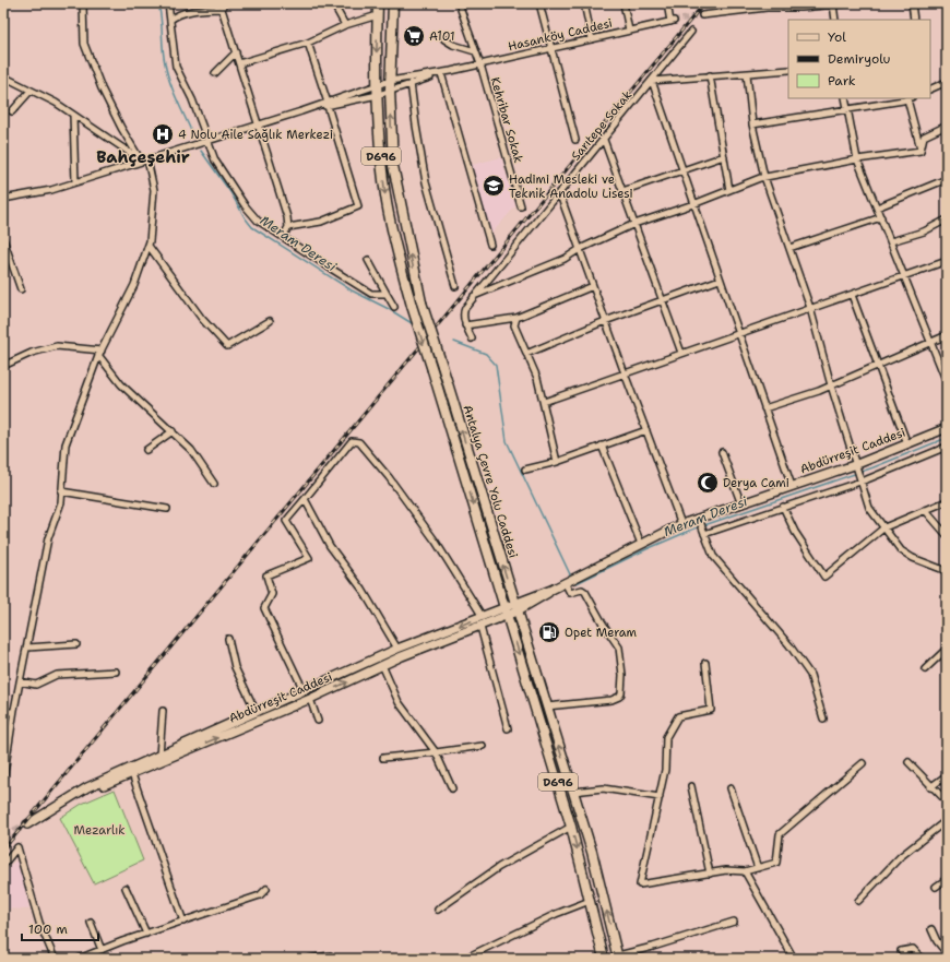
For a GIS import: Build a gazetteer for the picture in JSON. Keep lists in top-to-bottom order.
{
  "streets": {
    "highway": ["D696", "Antalya Çevre Yolu Caddesi"],
    "main road": ["Abdürreşit Caddesi"],
    "street": ["Hasanköy Caddesi", "Kehribar Sokak", "Sarıtepe Sokak"]
  },
  "crossings": [
    ["Hasanköy Caddesi", "Kehribar Sokak"],
    ["Abdürreşit Caddesi", "Antalya Çevre Yolu Caddesi"]
  ],
  "districts": ["Bahçeşehir"],
  "water": ["Meram Deresi"],
  "parks": ["Mezarlık"],
  "places": {
    "supermarket": ["A101"],
    "hospital": ["4 Nolu Aile Sağlık Merkezi"],
    "school or university": ["Hadimi Mesleki ve Teknik Anadolu Lisesi"],
    "mosque": ["Derya Cami"],
    "fuel station": ["Opet Meram"]
  },
  "legend": ["Yol", "Demiryolu", "Park"],
  "scale_bar": "100 m"
}
